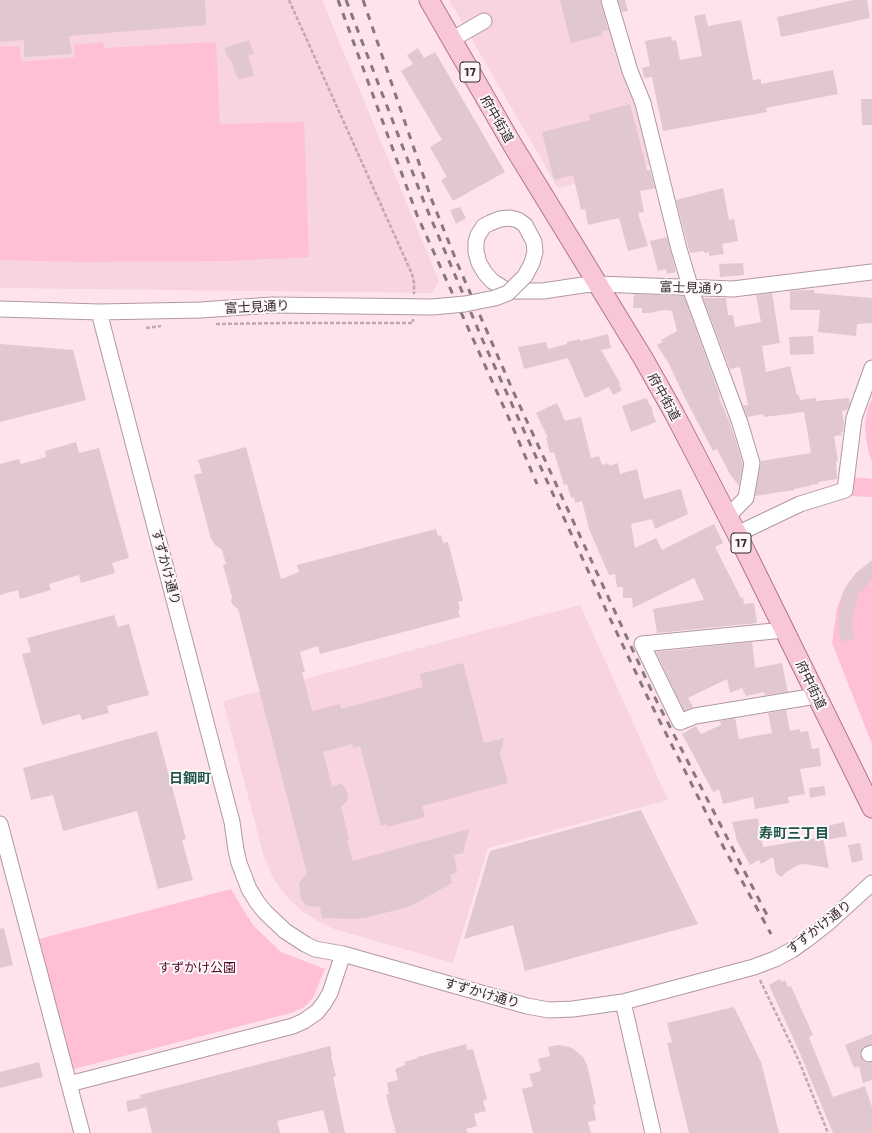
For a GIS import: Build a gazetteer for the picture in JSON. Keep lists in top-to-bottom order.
{
  "streets": {
    "main road": ["17", "府中街道"],
    "street": ["富士見通り", "すずかけ通り"]
  },
  "crossings": [
    ["府中街道", "富士見通り"],
    ["富士見通り", "すずかけ通り"]
  ],
  "districts": ["日鋼町", "寿町三丁目"],
  "parks": ["すずかけ公園"]
}
